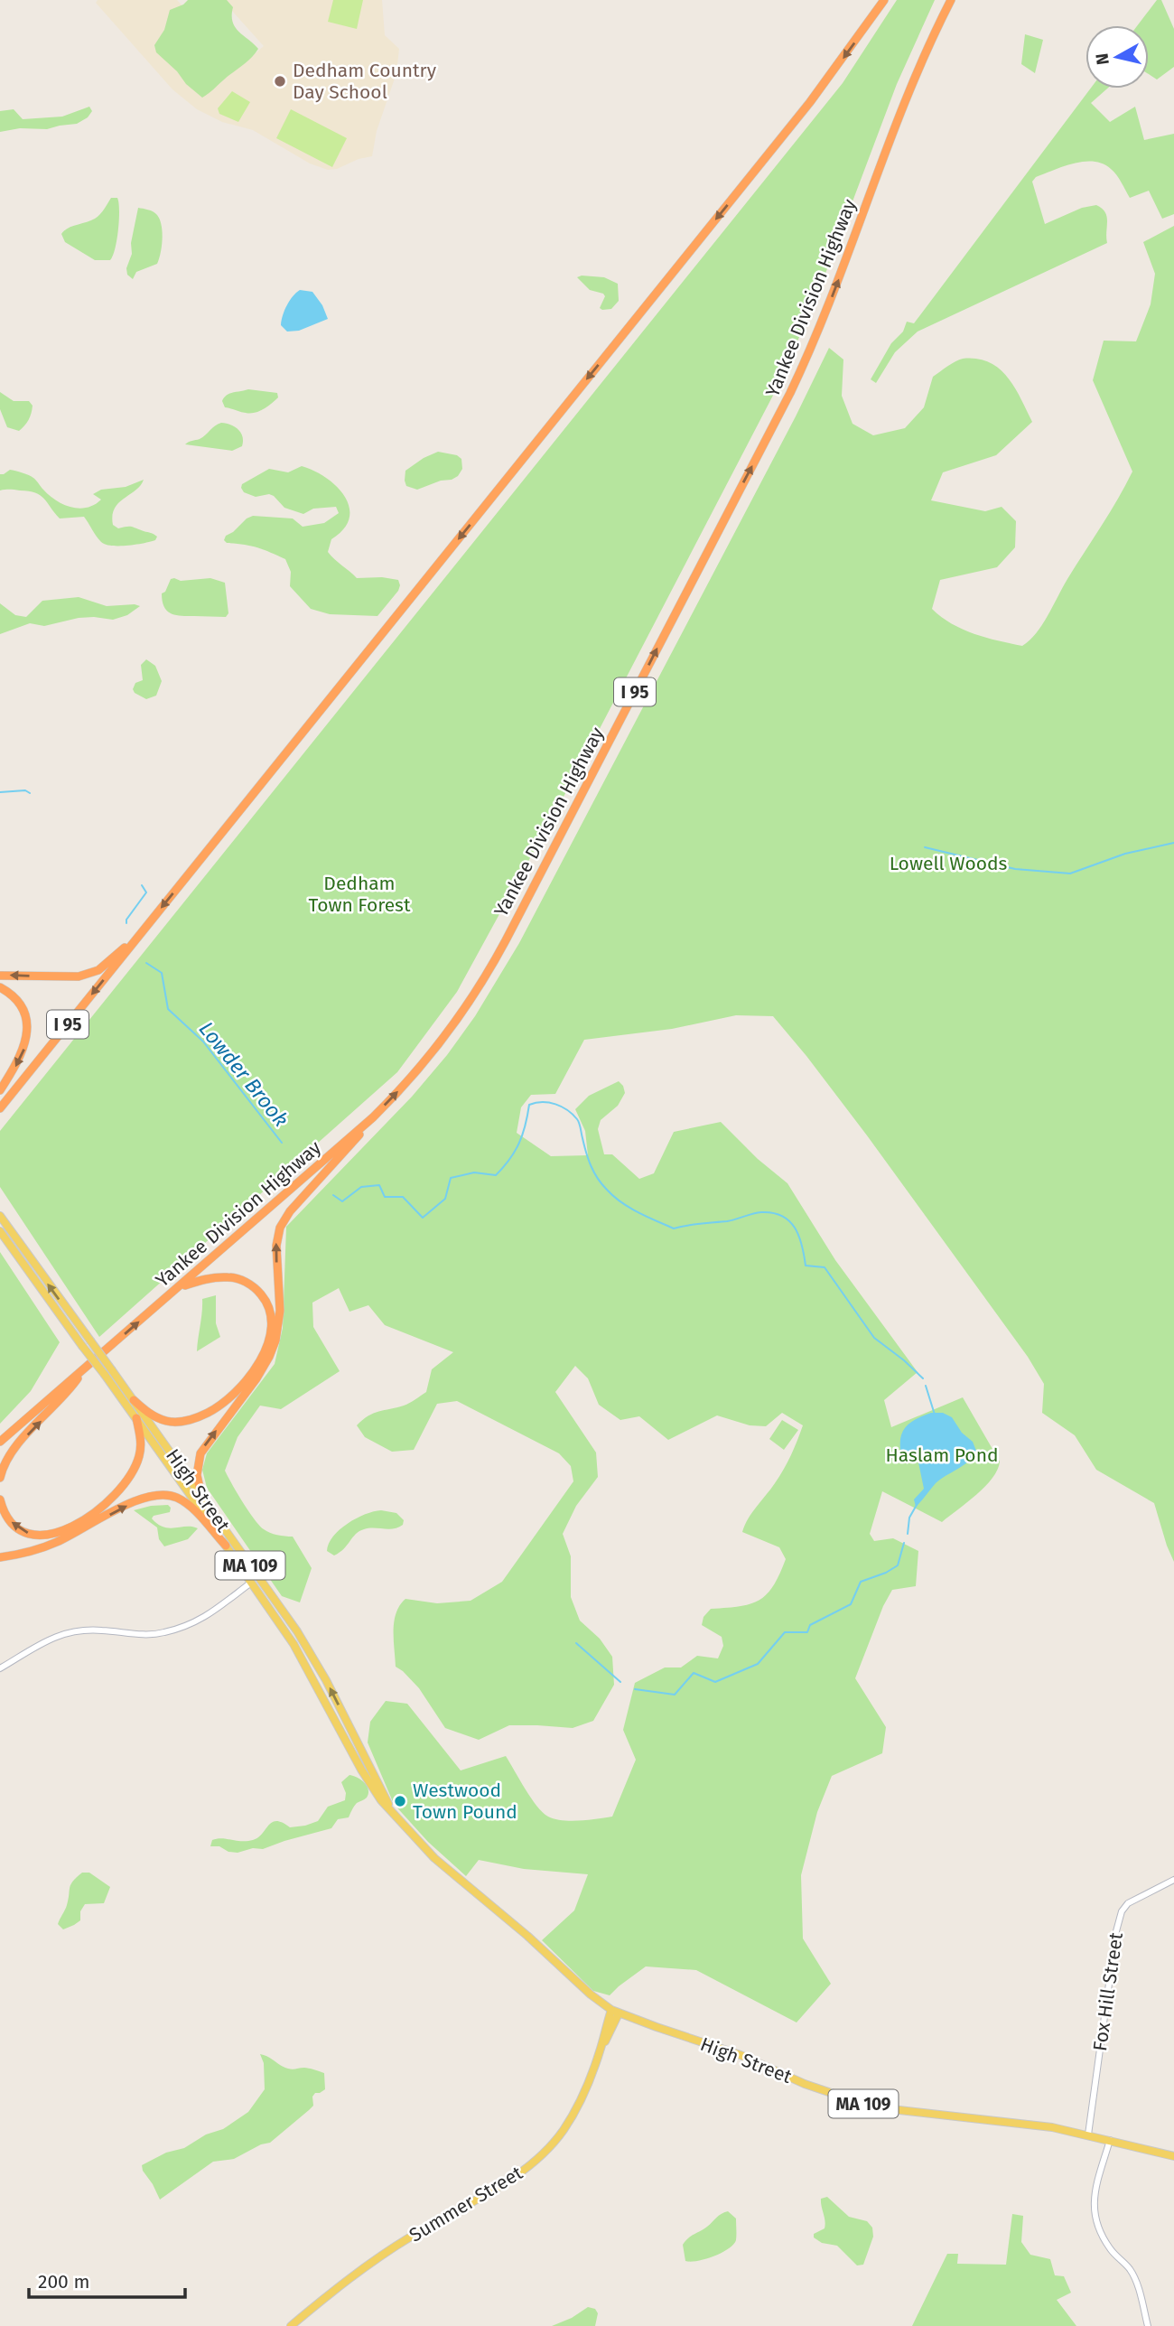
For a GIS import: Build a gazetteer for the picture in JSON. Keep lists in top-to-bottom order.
{
  "streets": {
    "highway": ["Yankee Division Highway", "I 95"],
    "main road": ["High Street", "MA 109", "Summer Street"],
    "street": ["Fox Hill Street"]
  },
  "crossings": [
    ["High Street", "Fox Hill Street"],
    ["High Street", "Summer Street"]
  ],
  "one_way": ["Yankee Division Highway"],
  "water": ["Lowder Brook"],
  "parks": ["Lowell Woods", "Dedham Town Forest", "Haslam Pond"],
  "places": ["Dedham Country Day School", "Westwood Town Pound"],
  "scale_bar": "200 m",
  "north": "left"
}
